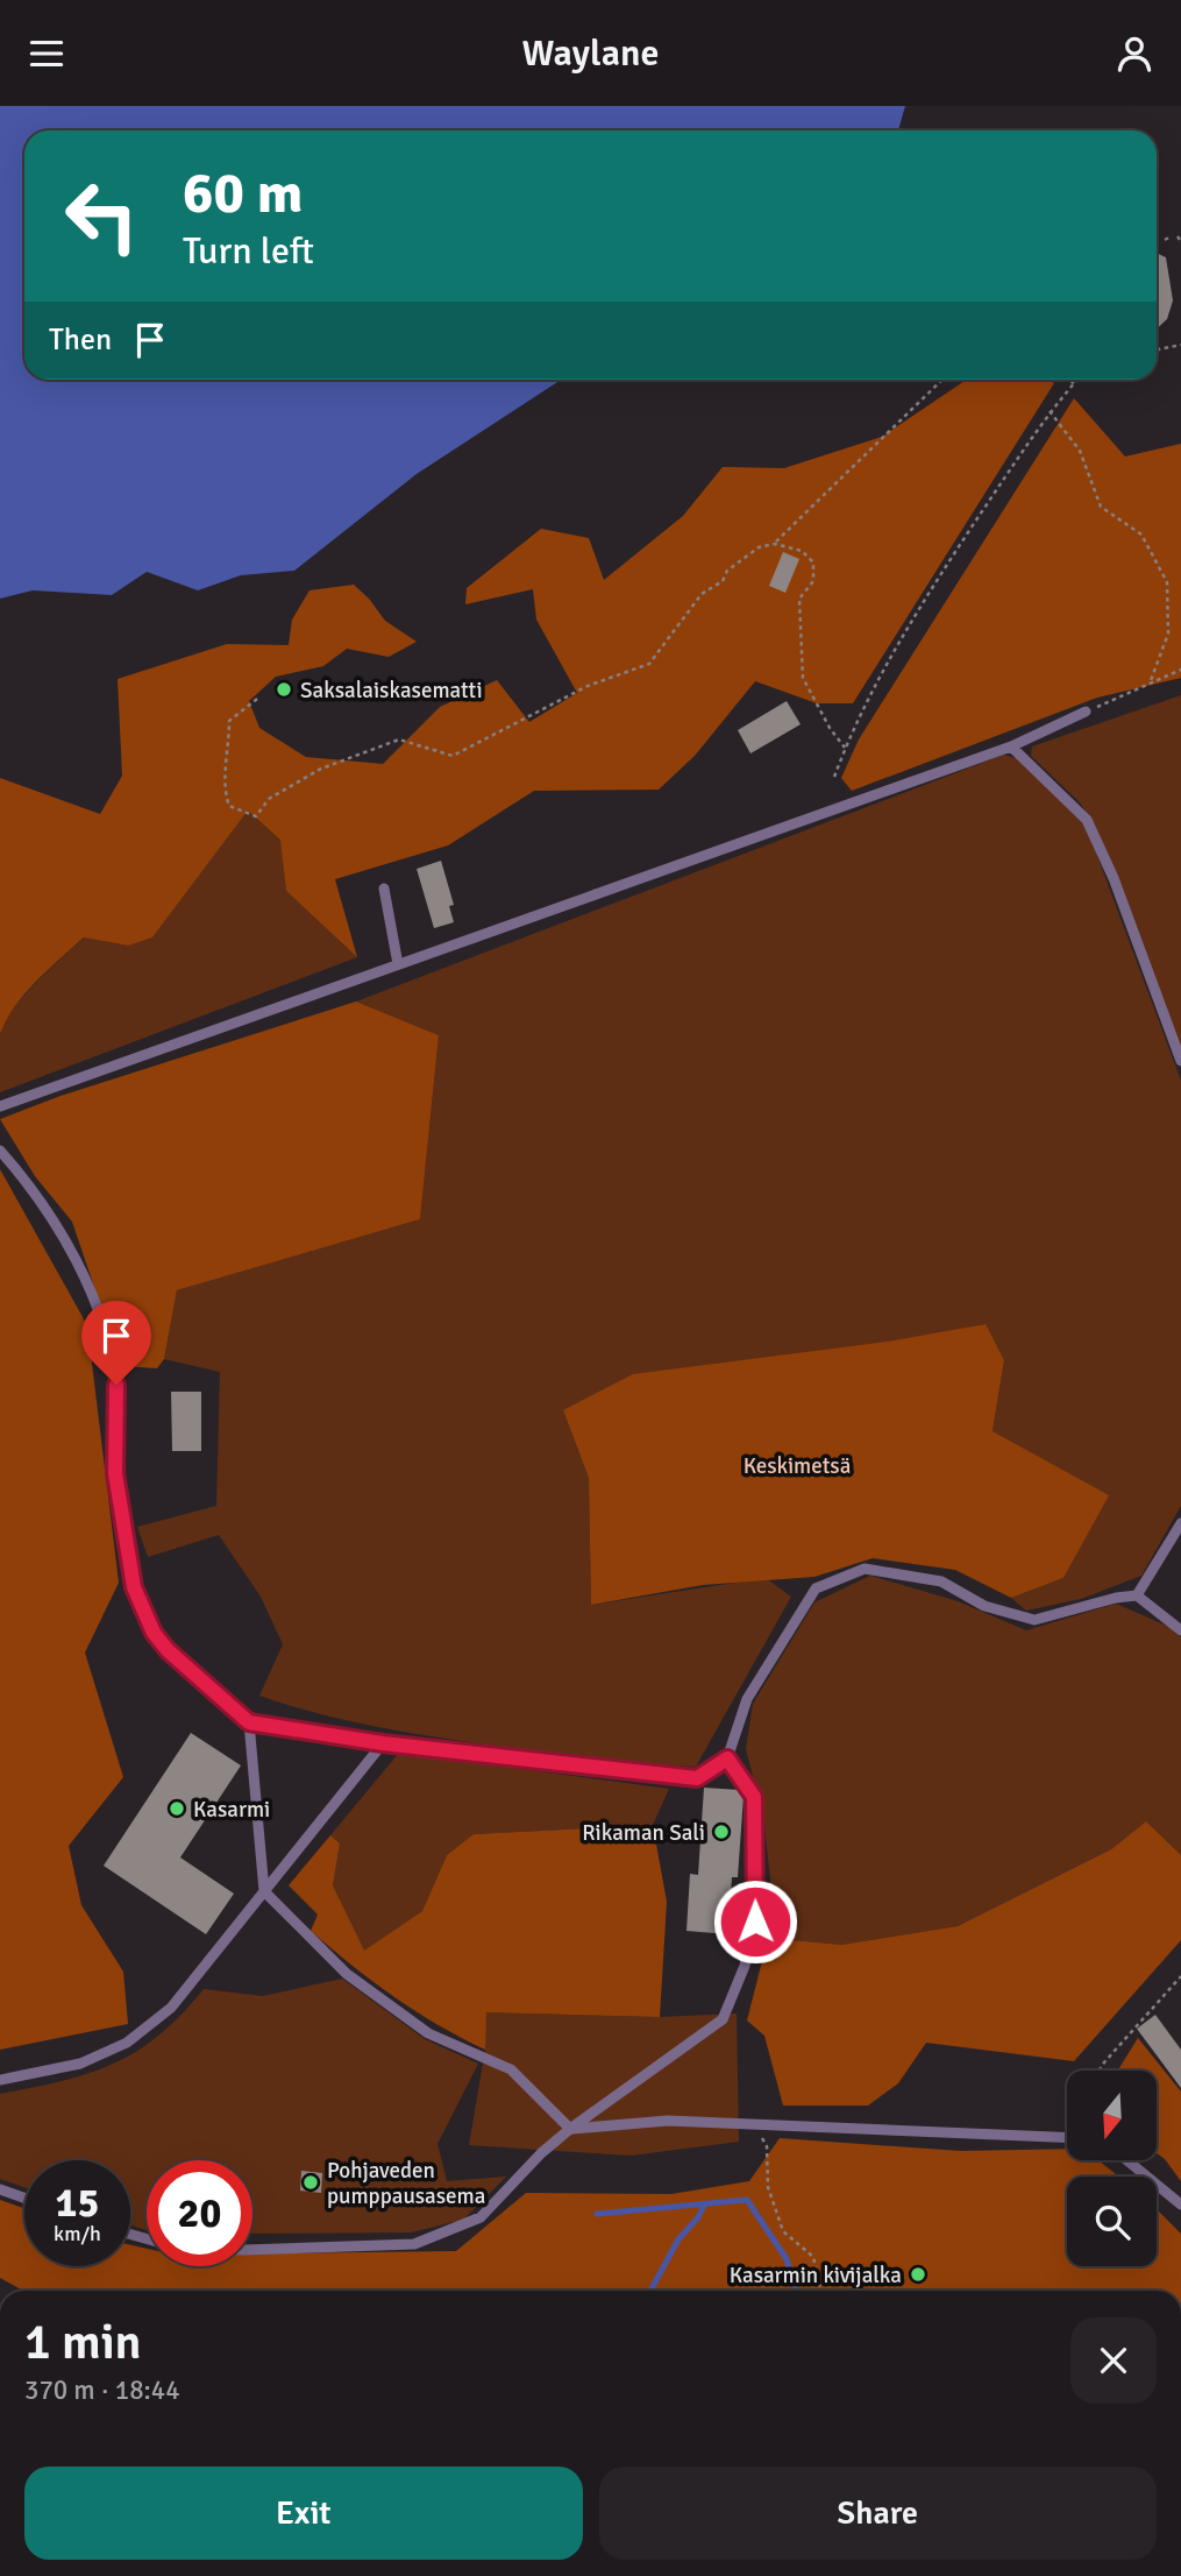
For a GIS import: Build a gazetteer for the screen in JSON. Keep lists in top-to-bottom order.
{
  "parks": ["Keskimetsä"],
  "places": [
    "Saksalaiskasematti",
    "Kasarmi",
    "Rikaman Sali",
    "Pohjaveden pumppausasema",
    "Kasarmin kivijalka"
  ],
  "north": "bottom",
  "page": {
    "header": "Waylane",
    "turn": ["60 m", "Turn left"],
    "then": "Then",
    "speed": "15 km/h",
    "limit": "20",
    "heading": ["1 min", "370 m · 18:44"],
    "buttons": ["Exit", "Share"]
  }
}
